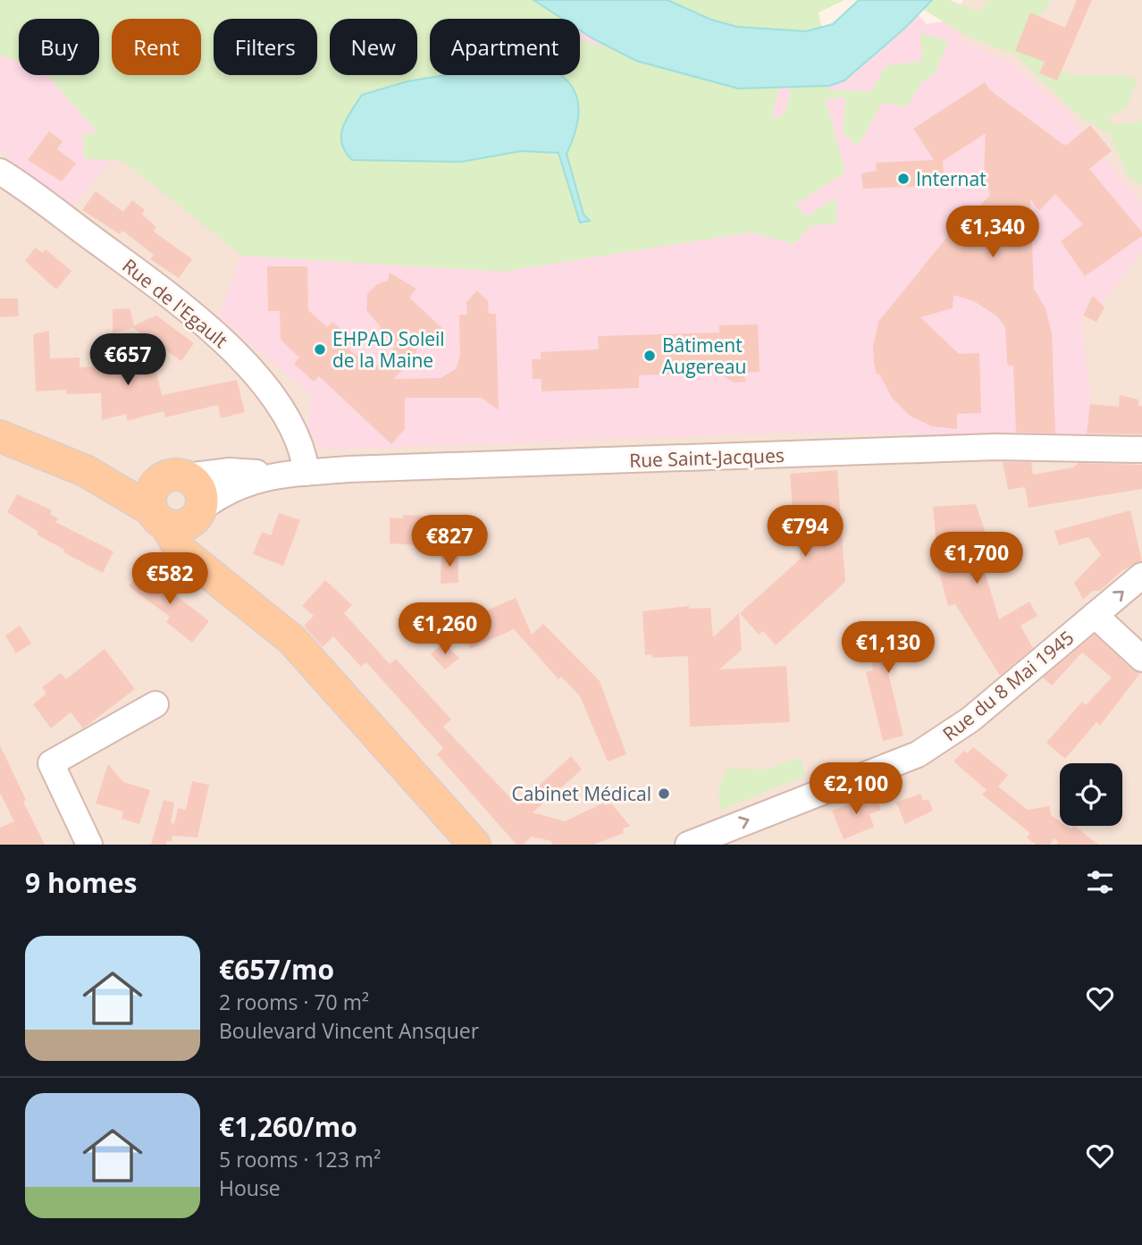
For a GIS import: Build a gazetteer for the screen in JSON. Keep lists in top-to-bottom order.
{
  "streets": {
    "street": ["Rue de l'Egault", "Rue Saint-Jacques", "Rue du 8 Mai 1945"]
  },
  "crossings": [
    ["Rue de l'Egault", "Rue Saint-Jacques"]
  ],
  "one_way": ["Rue du 8 Mai 1945"],
  "places": [
    "Internat",
    "EHPAD Soleil de la Maine",
    "Bâtiment Augereau",
    "Cabinet Médical"
  ],
  "page": {
    "chip": [
      "Buy",
      "Rent",
      "Filters",
      "New",
      "Apartment"
    ],
    "price": [
      "€1,340",
      "€657",
      "€794",
      "€827",
      "€1,700",
      "€582",
      "€1,260",
      "€1,130",
      "€2,100"
    ],
    "heading": "9 homes",
    "list": [
      {
        "name": "€657/mo",
        "note": "2 rooms · 70 m² · Boulevard Vincent Ansquer"
      },
      {
        "name": "€1,260/mo",
        "note": "5 rooms · 123 m² · House"
      }
    ]
  }
}
